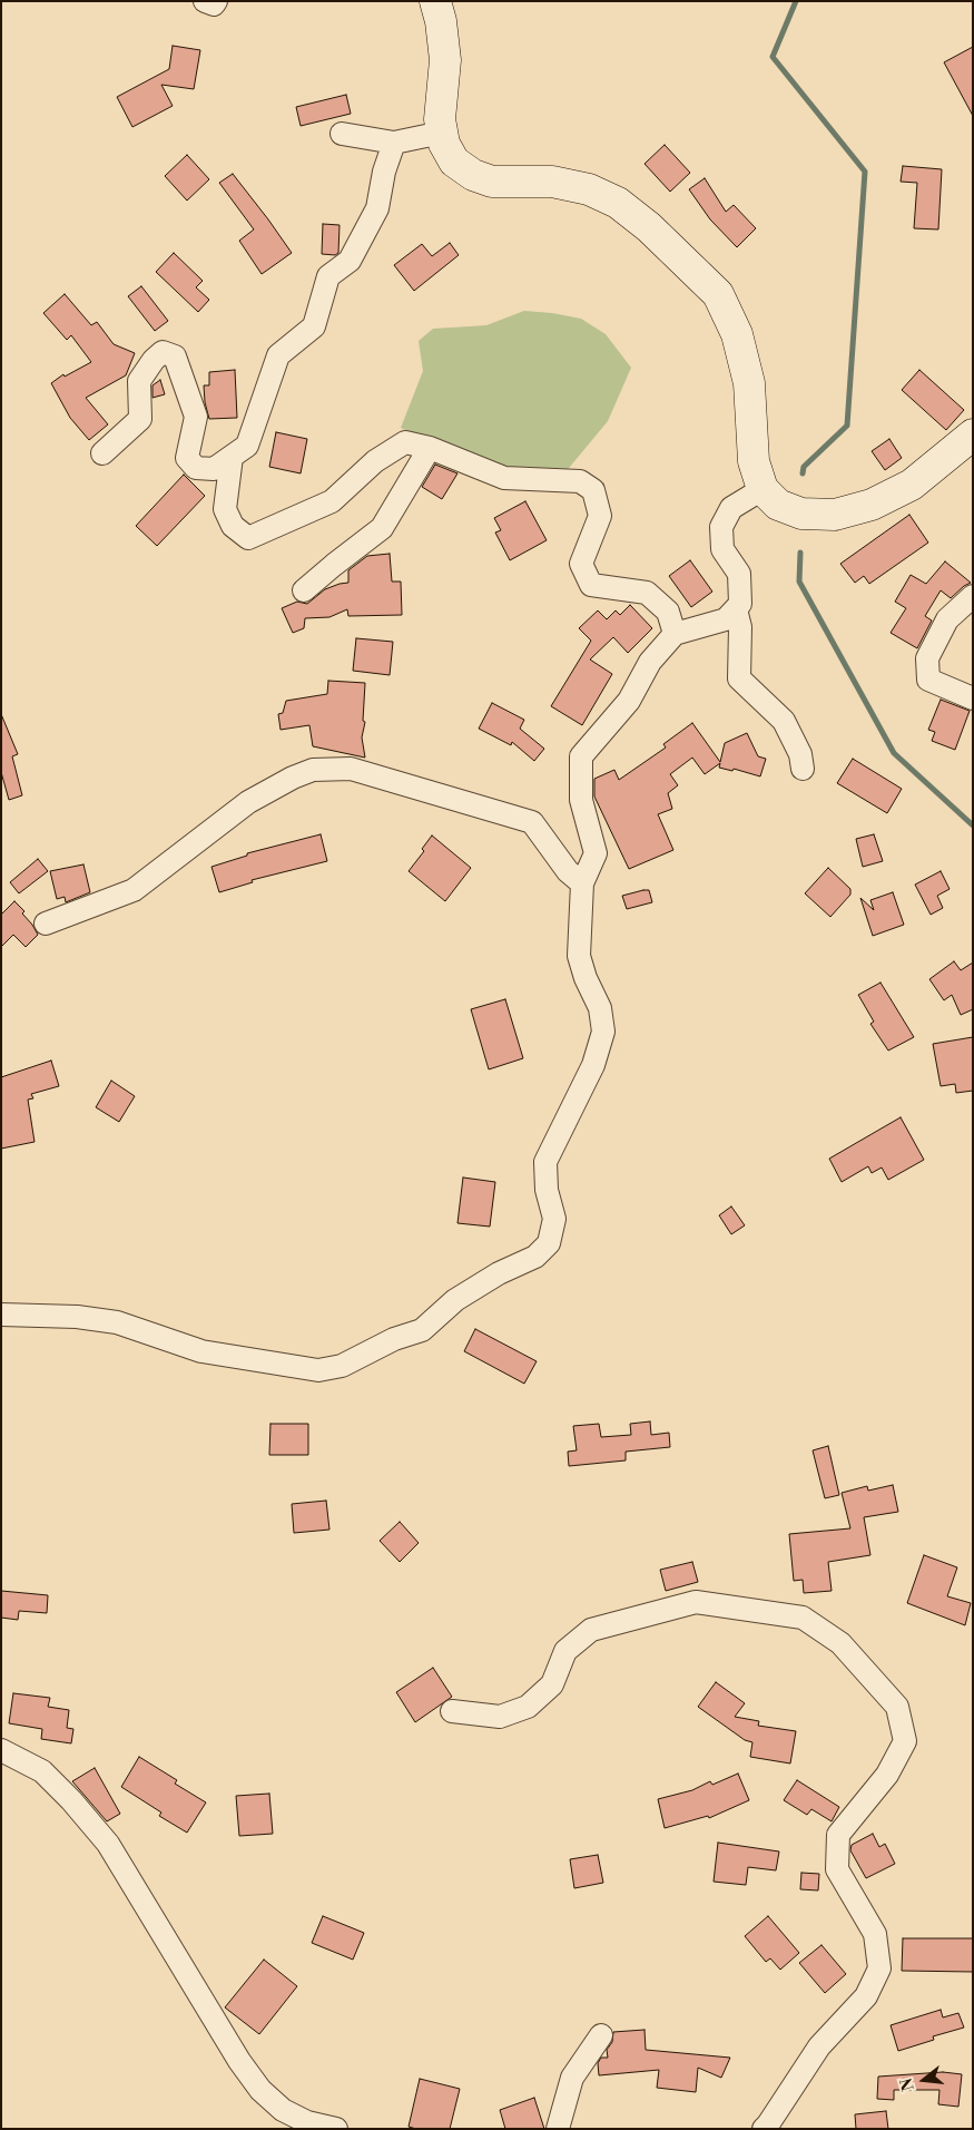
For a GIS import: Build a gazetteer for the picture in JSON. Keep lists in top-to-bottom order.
{
  "north": "left"
}
